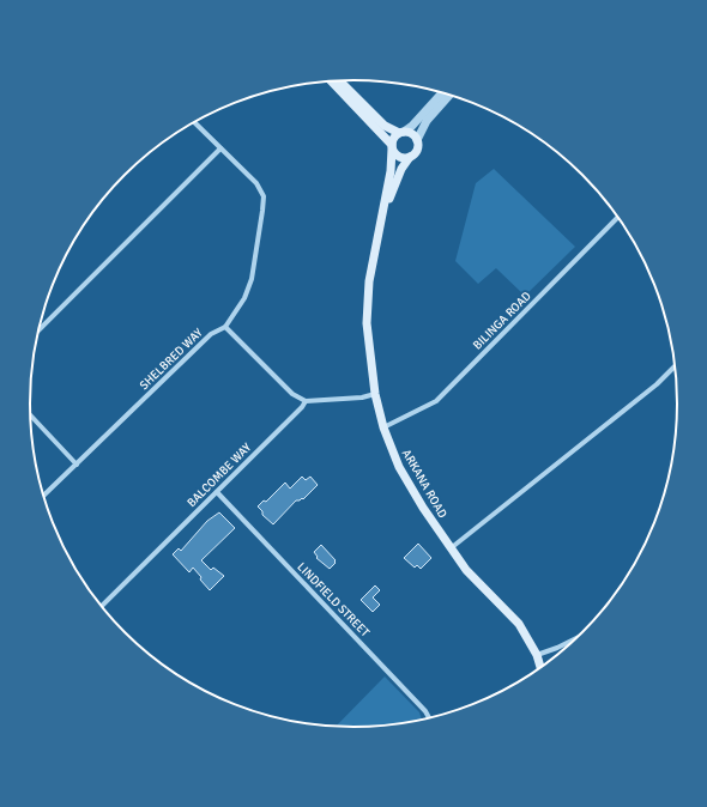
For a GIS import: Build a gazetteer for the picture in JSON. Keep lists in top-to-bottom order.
{
  "streets": {
    "main road": ["ARKANA ROAD"],
    "street": [
      "BILINGA ROAD",
      "SHELBRED WAY",
      "BALCOMBE WAY",
      "LINDFIELD STREET"
    ]
  },
  "crossings": [
    ["BILINGA ROAD", "ARKANA ROAD"],
    ["BALCOMBE WAY", "LINDFIELD STREET"]
  ]
}
